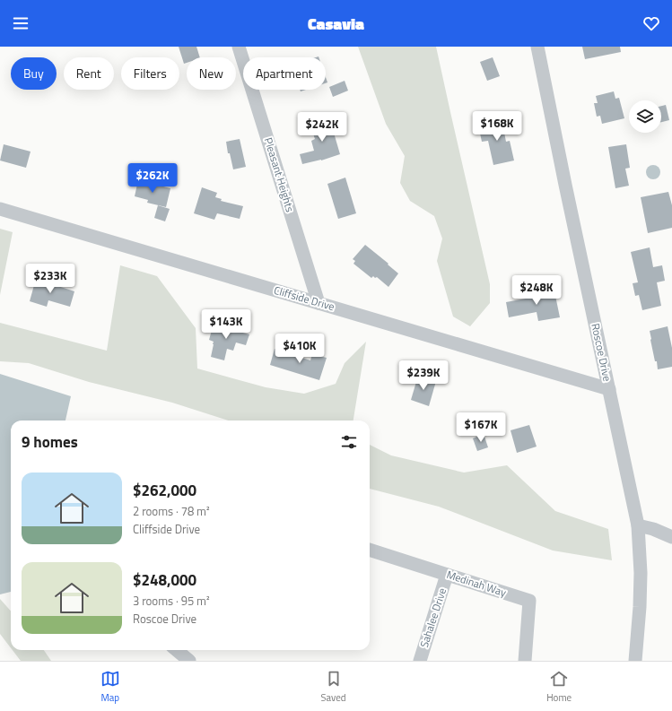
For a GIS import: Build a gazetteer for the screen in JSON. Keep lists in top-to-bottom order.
{
  "streets": {
    "street": [
      "Pleasant Heights",
      "Cliffside Drive",
      "Roscoe Drive",
      "Medinah Way",
      "Sahalee Drive"
    ]
  },
  "crossings": [
    ["Pleasant Heights", "Cliffside Drive"],
    ["Cliffside Drive", "Roscoe Drive"],
    ["Medinah Way", "Sahalee Drive"]
  ],
  "page": {
    "header": "Casavia",
    "chip": [
      "Buy",
      "Rent",
      "Filters",
      "New",
      "Apartment"
    ],
    "price": [
      "$168K",
      "$242K",
      "$262K",
      "$233K",
      "$248K",
      "$143K",
      "$410K",
      "$239K",
      "$167K"
    ],
    "heading": "9 homes",
    "list": [
      {
        "name": "$262,000",
        "note": "2 rooms · 78 m² · Cliffside Drive"
      },
      {
        "name": "$248,000",
        "note": "3 rooms · 95 m² · Roscoe Drive"
      }
    ],
    "tabs": ["Map", "Saved", "Home"]
  }
}
